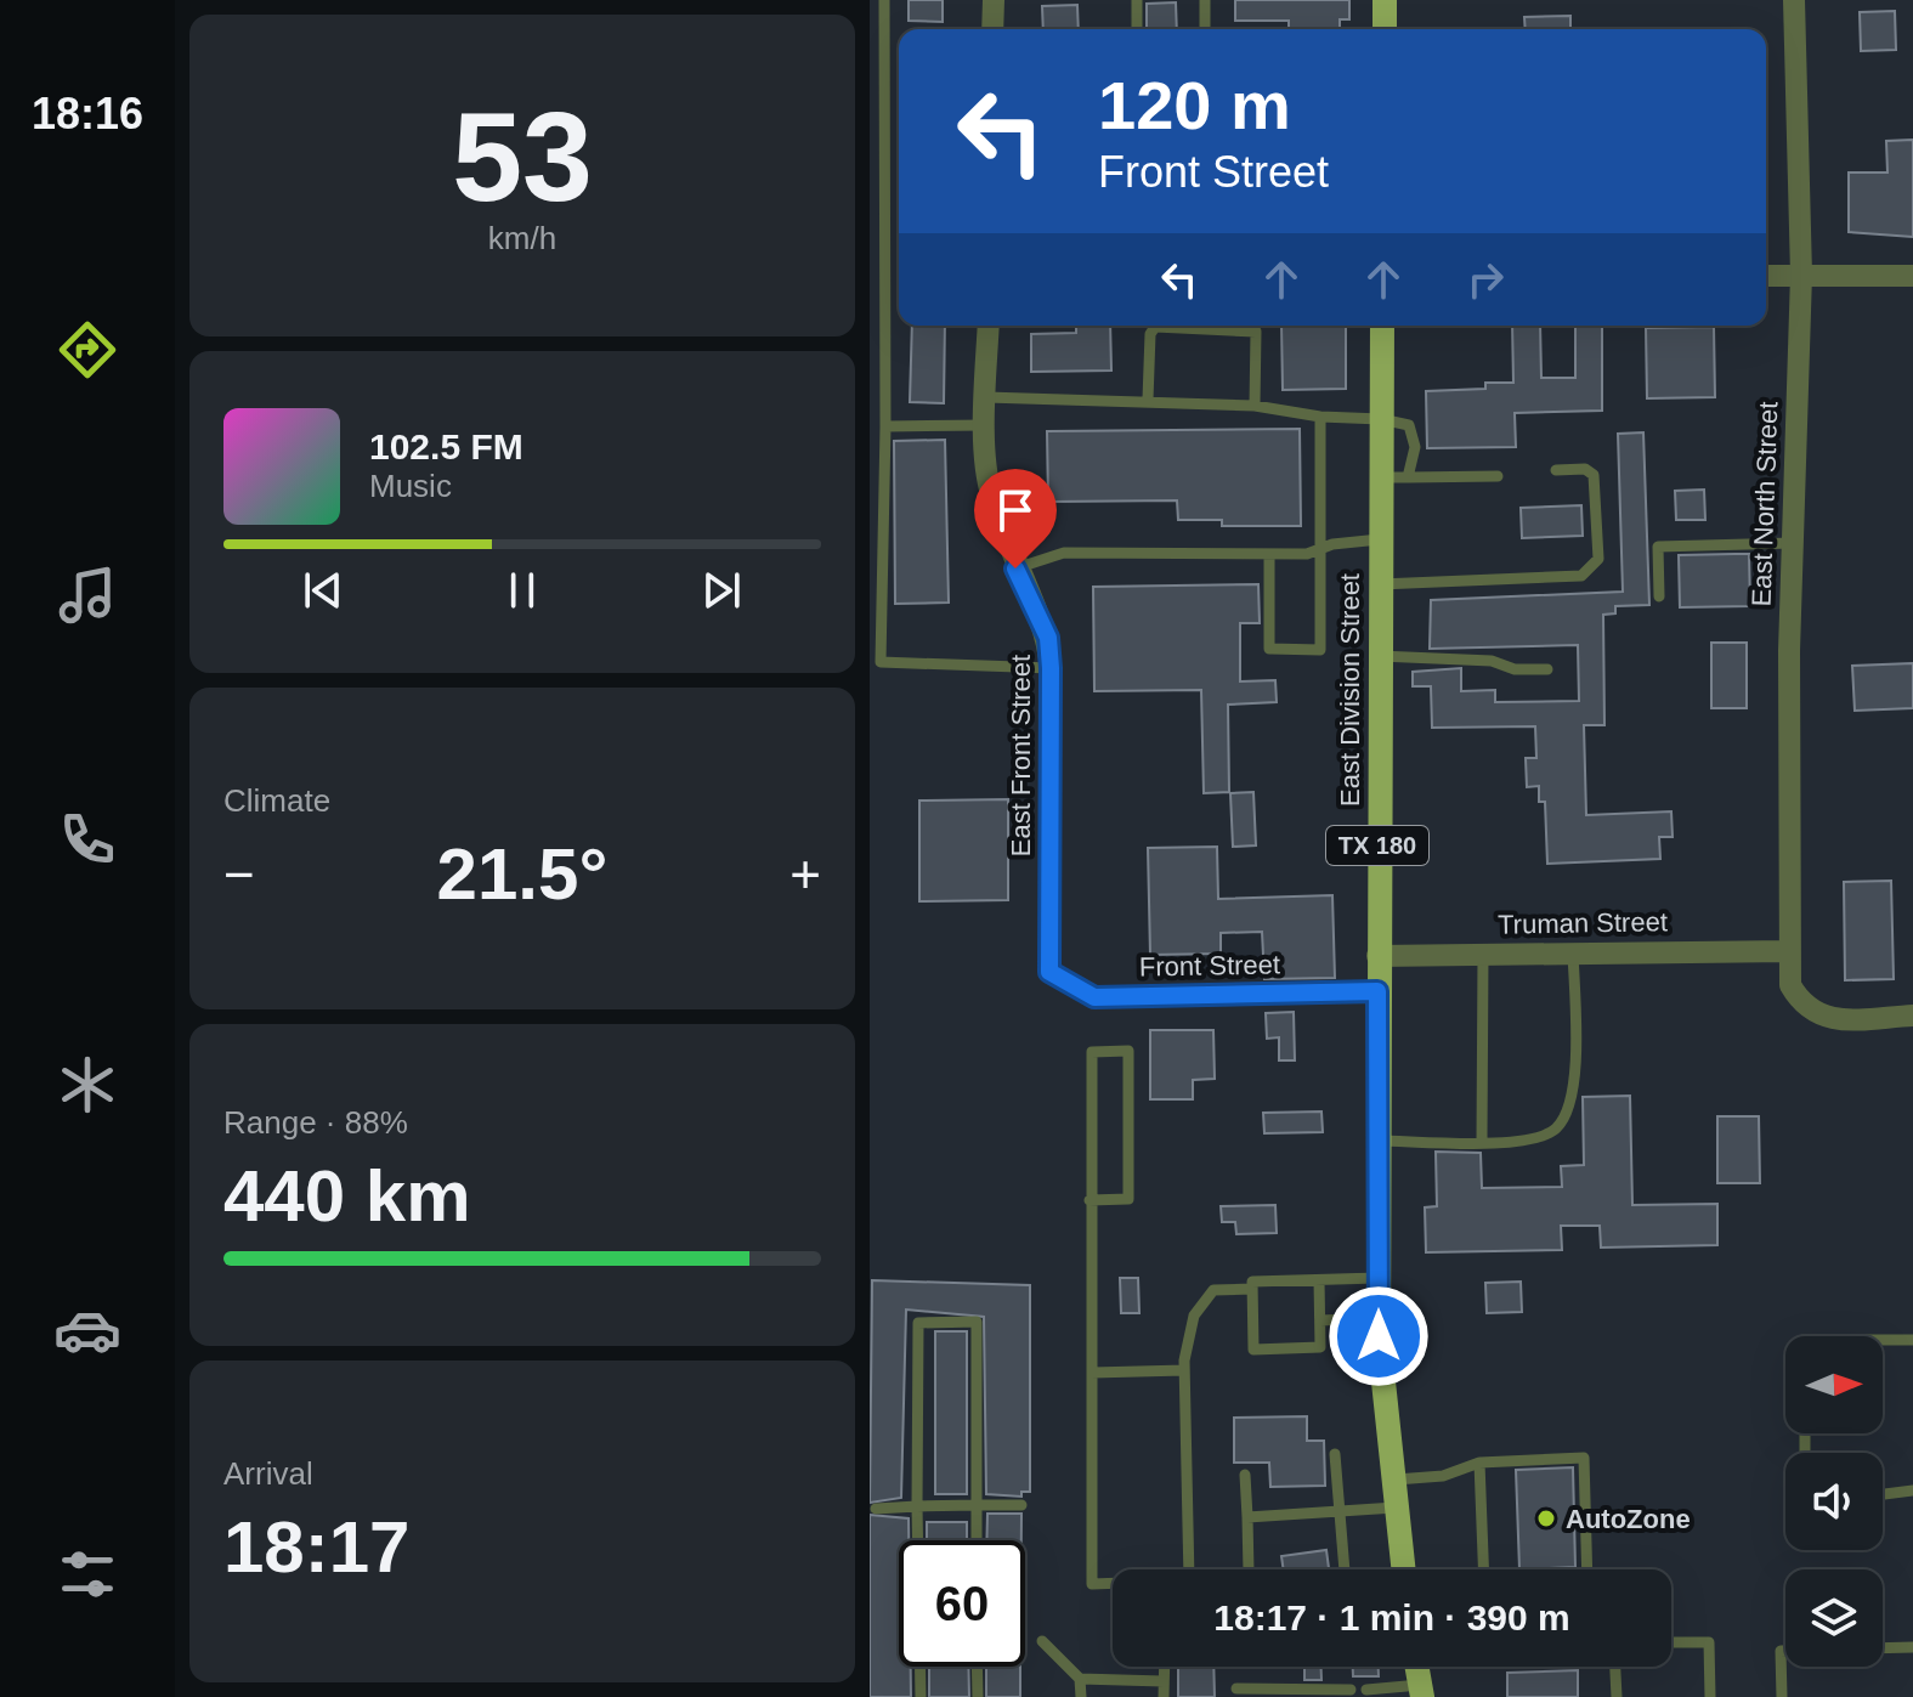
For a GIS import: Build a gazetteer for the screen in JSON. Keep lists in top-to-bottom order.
{
  "streets": {
    "main road": ["East Division Street", "TX 180"],
    "street": [
      "East North Street",
      "East Front Street",
      "Truman Street",
      "Front Street"
    ]
  },
  "crossings": [
    ["East North Street", "Truman Street"],
    ["East Division Street", "Truman Street"],
    ["East Division Street", "Front Street"],
    ["East Front Street", "Front Street"]
  ],
  "places": ["AutoZone"],
  "north": "right",
  "page": {
    "tabs": "18:16",
    "tile": [
      ["53", "km/h"],
      "Climate",
      ["Range · 88%", "440 km"],
      ["Arrival", "18:17"]
    ],
    "turn": ["120 m", "Front Street"],
    "song": ["102.5 FM", "Music"],
    "heat": ["−", "21.5°", "+"],
    "limit": "60",
    "trip": "18:17 · 1 min · 390 m"
  }
}
